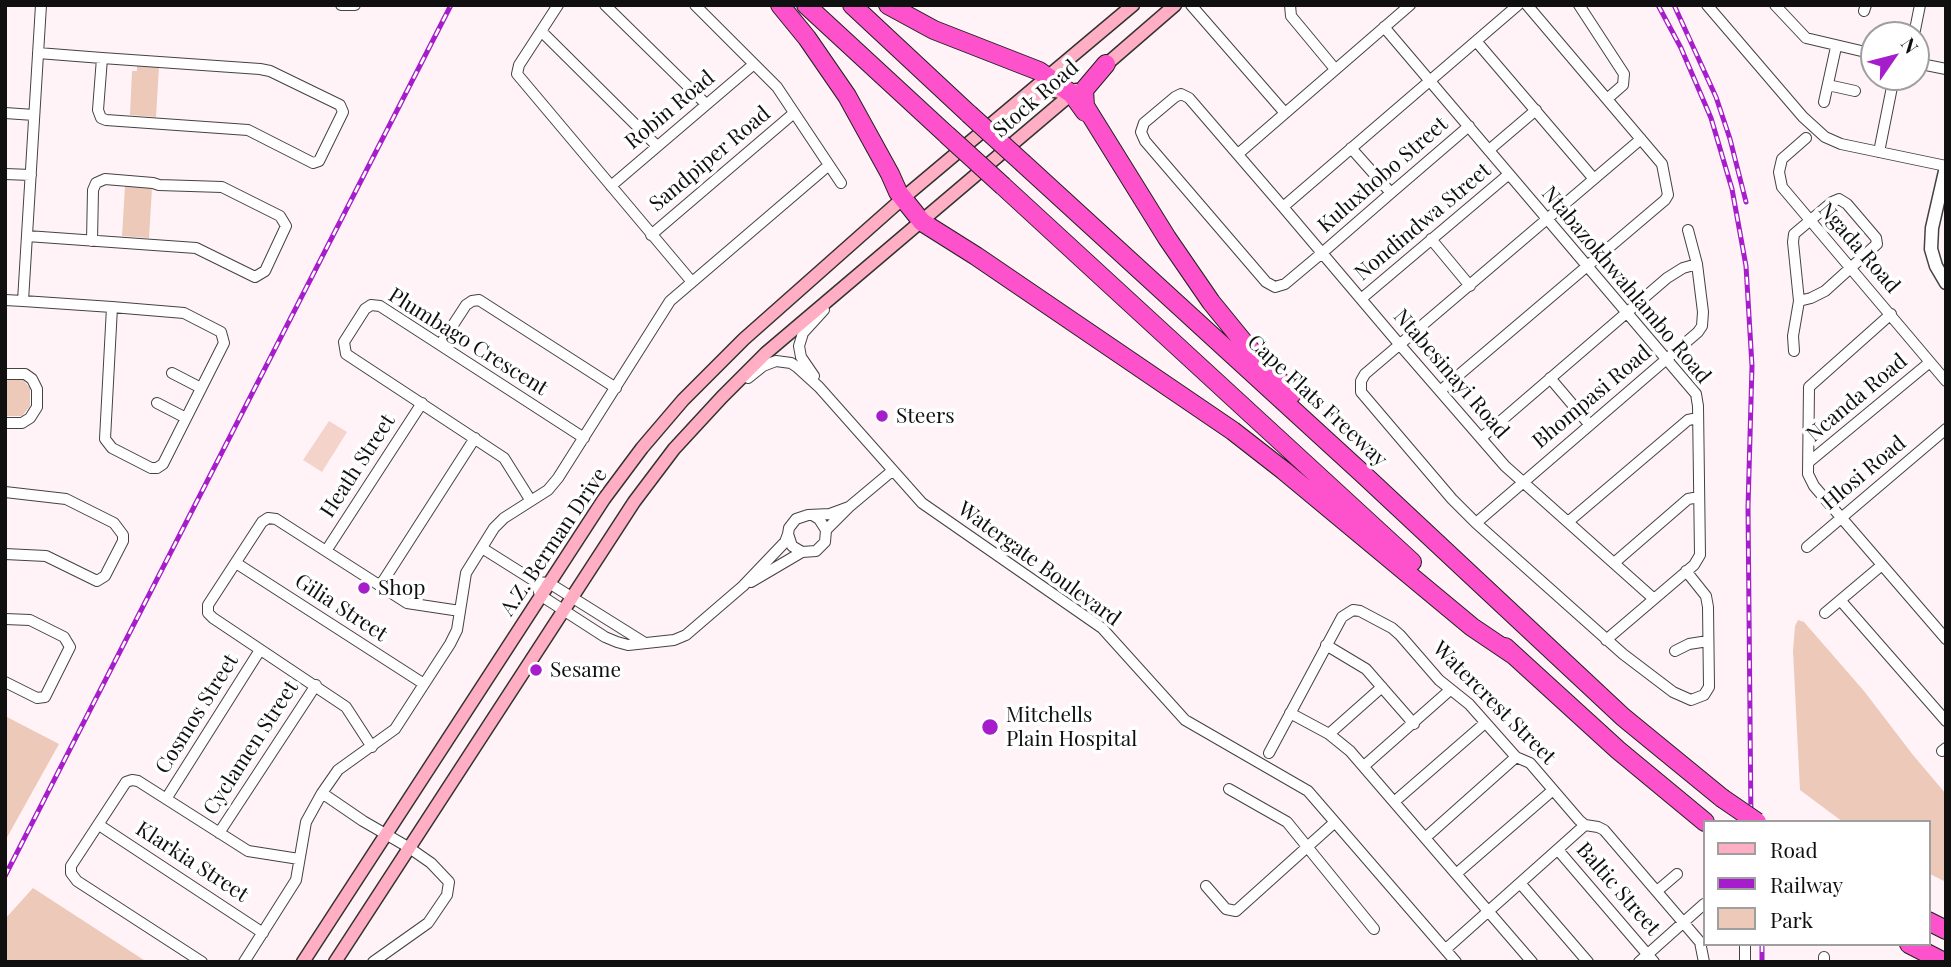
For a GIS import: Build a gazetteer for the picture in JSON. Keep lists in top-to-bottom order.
{
  "streets": {
    "highway": ["Cape Flats Freeway"],
    "main road": ["Stock Road", "A.Z. Berman Drive"],
    "street": [
      "Robin Road",
      "Sandpiper Road",
      "Kuluxhobo Street",
      "Nondindwa Street",
      "Ngada Road",
      "Ntabazokhwahlambo Road",
      "Plumbago Crescent",
      "Ntabesinayi Road",
      "Bhompasi Road",
      "Ncanda Road",
      "Heath Street",
      "Hlosi Road",
      "Watergate Boulevard",
      "Gilia Street",
      "Watercrest Street",
      "Cosmos Street",
      "Cyclamen Street",
      "Klarkia Street",
      "Baltic Street"
    ]
  },
  "crossings": [
    ["Stock Road", "A.Z. Berman Drive"],
    ["Kuluxhobo Street", "Ntabazokhwahlambo Road"],
    ["Kuluxhobo Street", "Ntabesinayi Road"],
    ["Nondindwa Street", "Ntabazokhwahlambo Road"],
    ["Nondindwa Street", "Ntabesinayi Road"],
    ["Ngada Road", "Ncanda Road"],
    ["Ntabazokhwahlambo Road", "Ntabesinayi Road"],
    ["Ntabazokhwahlambo Road", "Bhompasi Road"],
    ["Plumbago Crescent", "Heath Street"],
    ["Ntabesinayi Road", "Bhompasi Road"],
    ["A.Z. Berman Drive", "Watergate Boulevard"]
  ],
  "places": [
    "Steers",
    "Shop",
    "Sesame",
    "Mitchells Plain Hospital"
  ],
  "legend": ["Road", "Railway", "Park"],
  "north": "top right"
}
